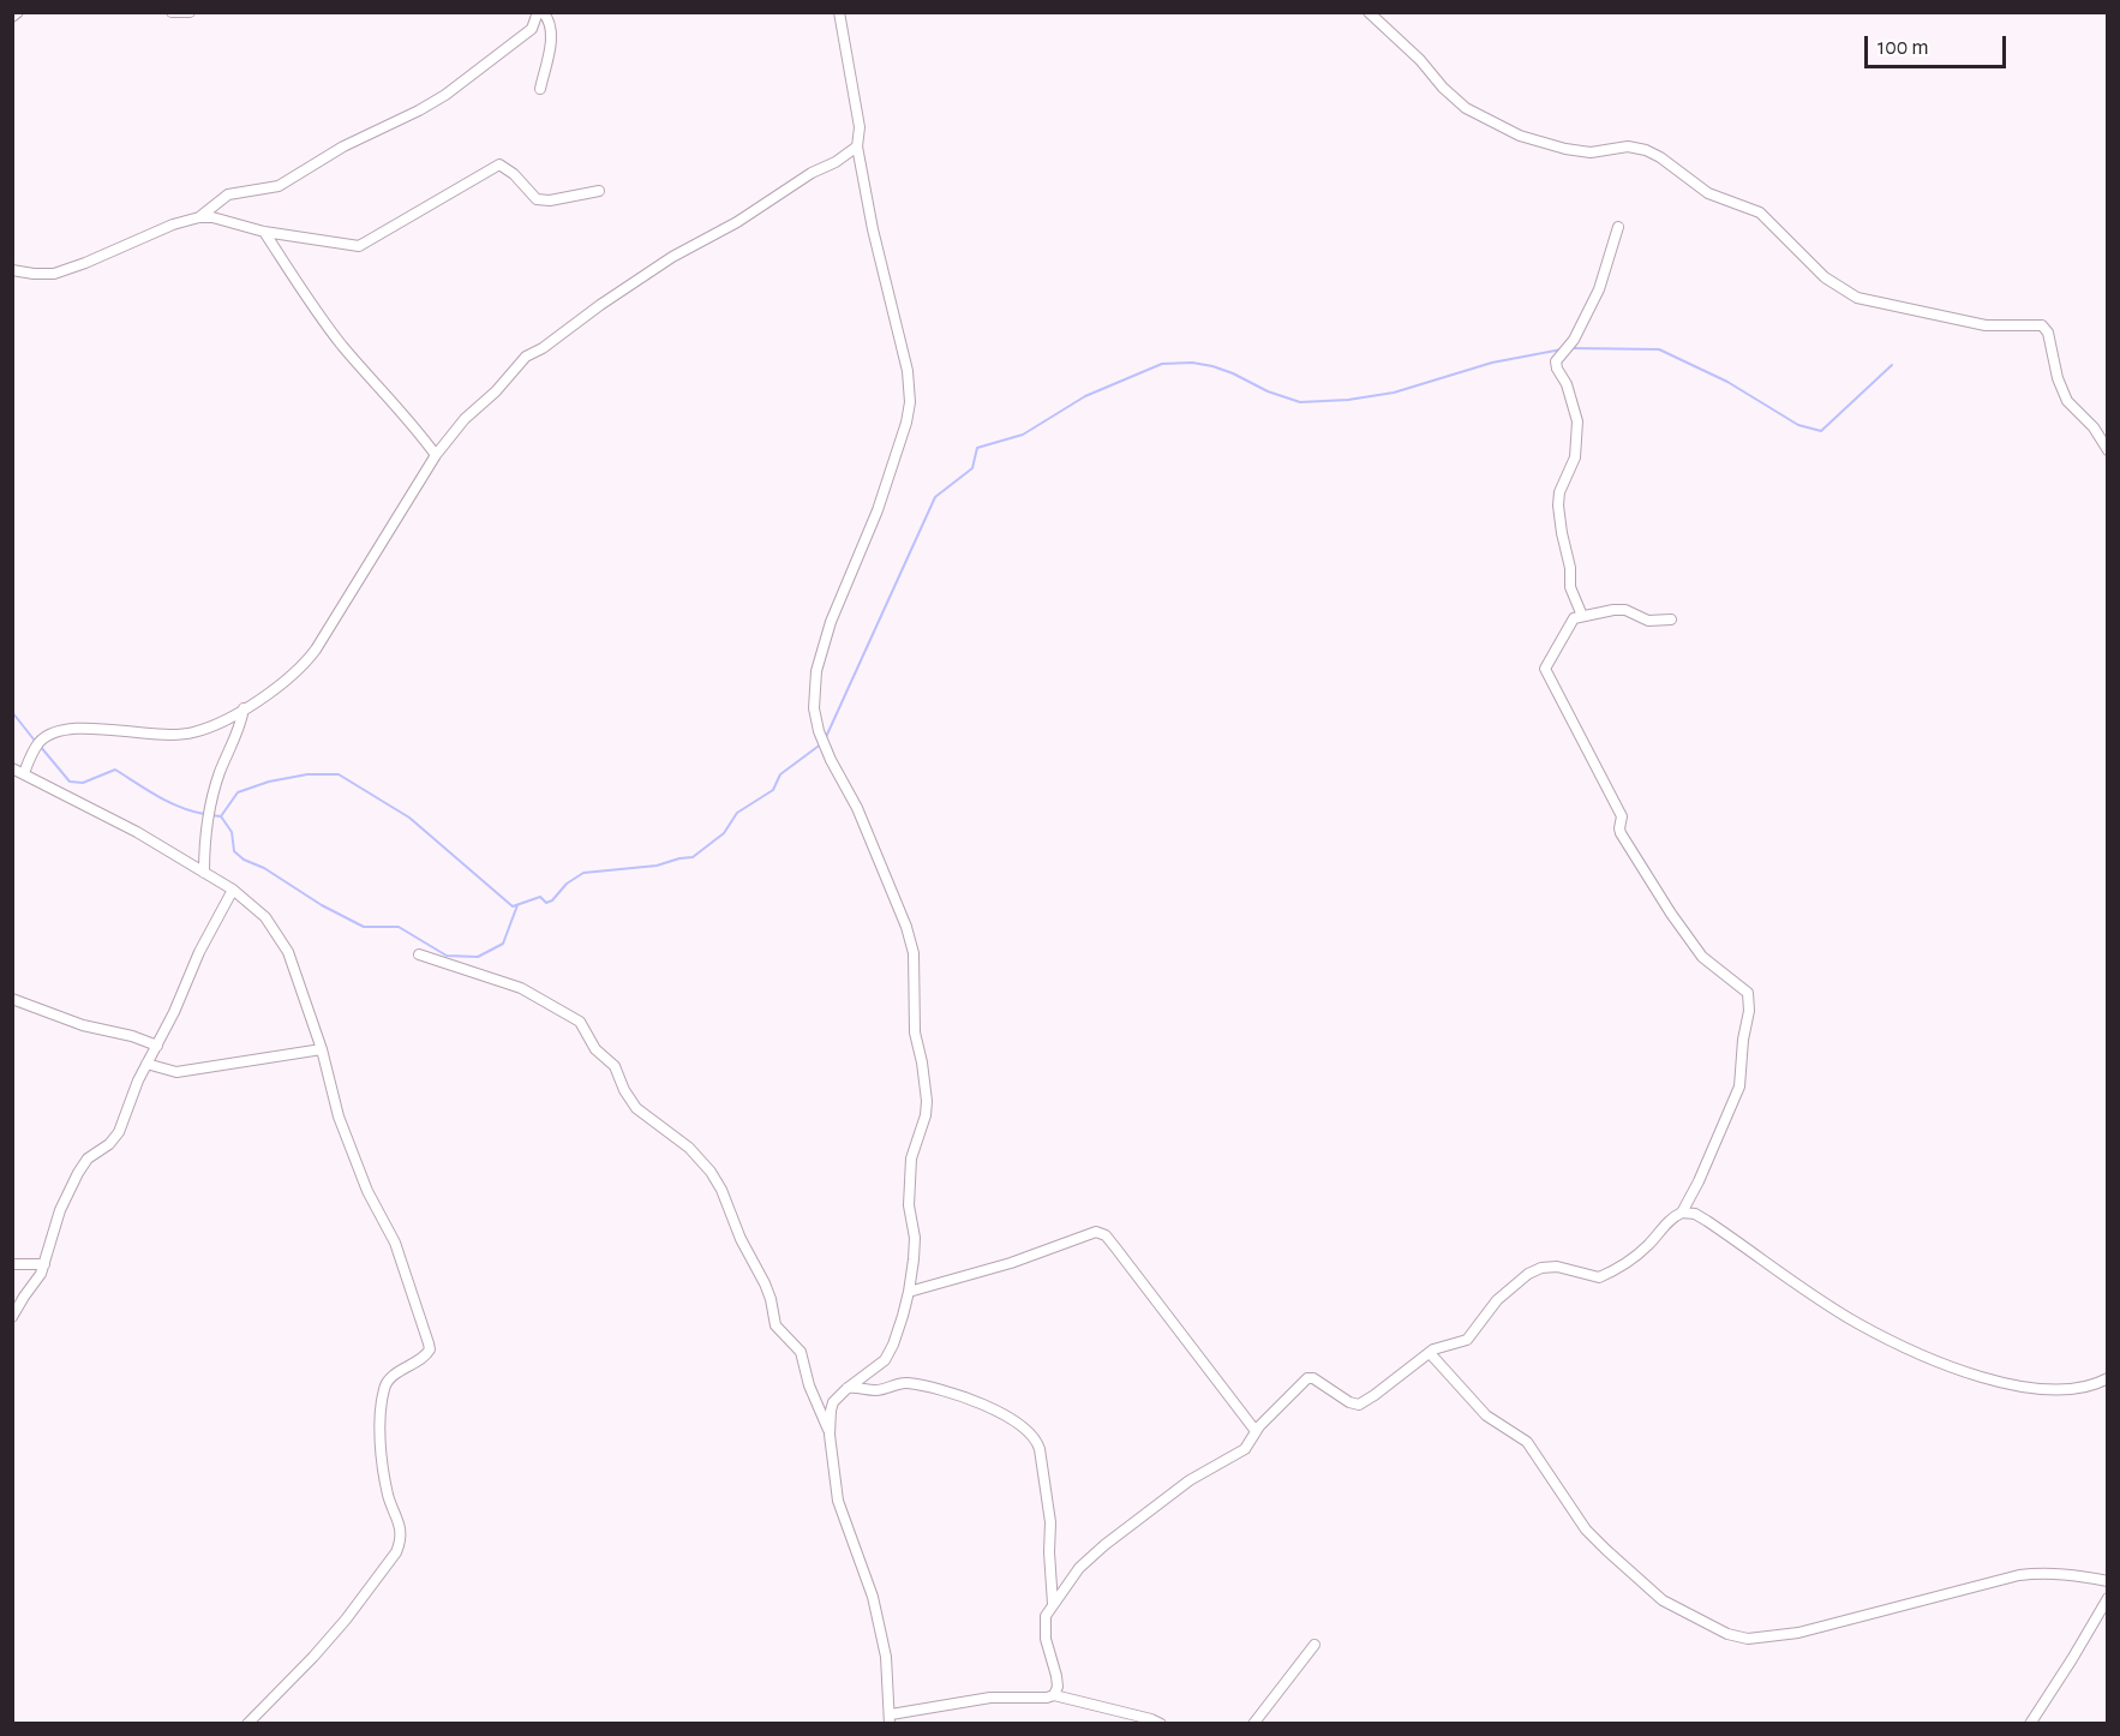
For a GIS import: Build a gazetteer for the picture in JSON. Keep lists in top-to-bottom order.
{
  "scale_bar": "100 m"
}
